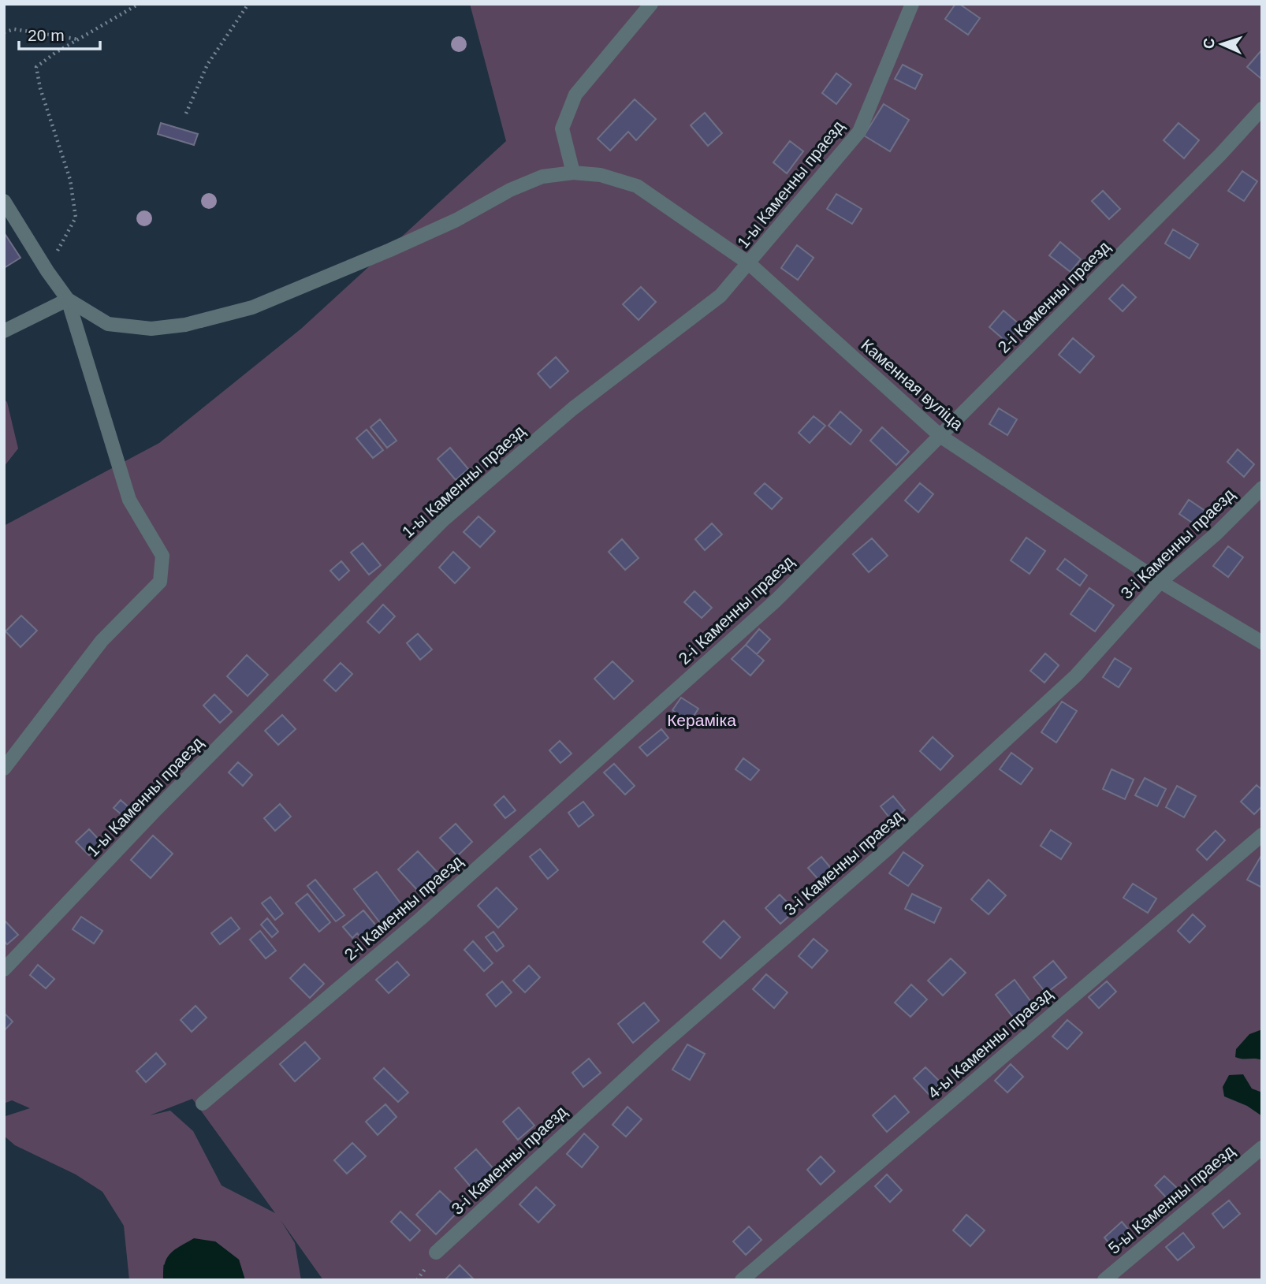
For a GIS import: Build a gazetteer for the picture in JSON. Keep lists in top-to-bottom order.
{
  "streets": {
    "street": [
      "1-ы Каменны праезд",
      "2-і Каменны праезд",
      "Каменная вуліца",
      "3-і Каменны праезд",
      "4-ы Каменны праезд",
      "5-ы Каменны праезд"
    ]
  },
  "crossings": [
    ["1-ы Каменны праезд", "Каменная вуліца"],
    ["2-і Каменны праезд", "Каменная вуліца"],
    ["Каменная вуліца", "3-і Каменны праезд"]
  ],
  "parks": ["Кераміка"],
  "scale_bar": "20 m",
  "north": "left"
}
